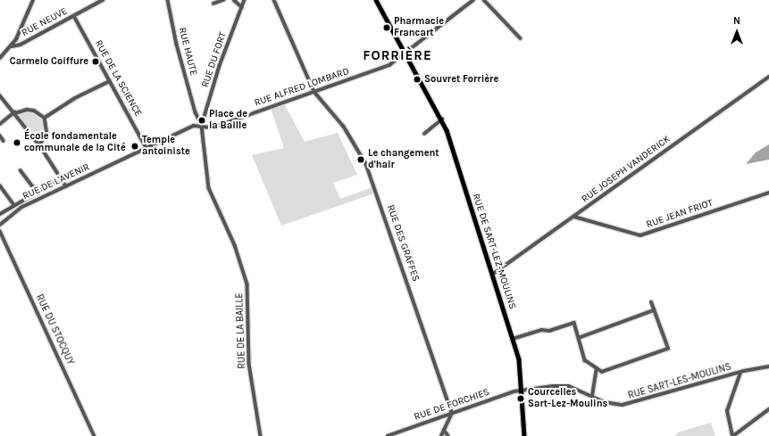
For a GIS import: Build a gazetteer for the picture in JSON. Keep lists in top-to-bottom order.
{
  "streets": {
    "main road": ["RUE DE SART-LEZ-MOULINS"],
    "street": [
      "RUE NEUVE",
      "RUE HAUTE",
      "RUE DU FORT",
      "RUE DE LA SCIENCE",
      "RUE ALFRED LOMBARD",
      "RUE JOSEPH VANDERICK",
      "RUE DE L'AVENIR",
      "RUE JEAN FRIOT",
      "RUE DES GRAFFES",
      "RUE DU STOCQUY",
      "RUE DE LA BAILLE",
      "RUE SART-LES-MOULINS",
      "RUE DE FORCHIES"
    ]
  },
  "crossings": [
    ["RUE NEUVE", "RUE DE LA SCIENCE"],
    ["RUE HAUTE", "RUE DU FORT"],
    ["RUE HAUTE", "RUE ALFRED LOMBARD"],
    ["RUE HAUTE", "RUE DE L'AVENIR"],
    ["RUE HAUTE", "RUE DE LA BAILLE"],
    ["RUE DU FORT", "RUE ALFRED LOMBARD"],
    ["RUE DU FORT", "RUE DE L'AVENIR"],
    ["RUE DU FORT", "RUE DE LA BAILLE"],
    ["RUE DE LA SCIENCE", "RUE DE L'AVENIR"],
    ["RUE ALFRED LOMBARD", "RUE DE L'AVENIR"],
    ["RUE ALFRED LOMBARD", "RUE DES GRAFFES"],
    ["RUE ALFRED LOMBARD", "RUE DE SART-LEZ-MOULINS"],
    ["RUE ALFRED LOMBARD", "RUE DE LA BAILLE"],
    ["RUE JOSEPH VANDERICK", "RUE JEAN FRIOT"],
    ["RUE JOSEPH VANDERICK", "RUE DE SART-LEZ-MOULINS"],
    ["RUE DE L'AVENIR", "RUE DE LA BAILLE"],
    ["RUE DES GRAFFES", "RUE DE FORCHIES"],
    ["RUE DE SART-LEZ-MOULINS", "RUE DE FORCHIES"],
    ["RUE SART-LES-MOULINS", "RUE DE FORCHIES"]
  ],
  "districts": ["FORRIÈRE"],
  "places": [
    "Pharmacie Francart",
    "Carmelo Coiffure",
    "Souvret Forrière",
    "Place de la Baille",
    "École fondamentale communale de la Cité",
    "Temple antoiniste",
    "Le changement d'hair",
    "Courcelles Sart-Lez-Moulins"
  ],
  "north": "top"
}
